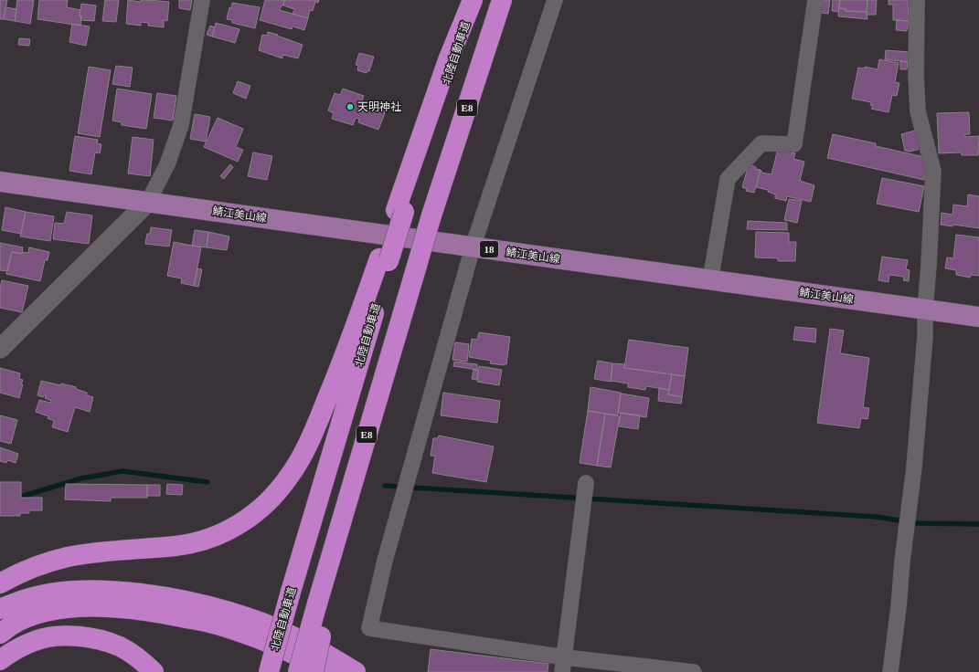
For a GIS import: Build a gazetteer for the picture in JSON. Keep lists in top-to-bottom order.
{
  "streets": {
    "highway": ["北陸自動車道", "E8"],
    "main road": ["鯖江美山線", "18"]
  },
  "places": ["天明神社"]
}
